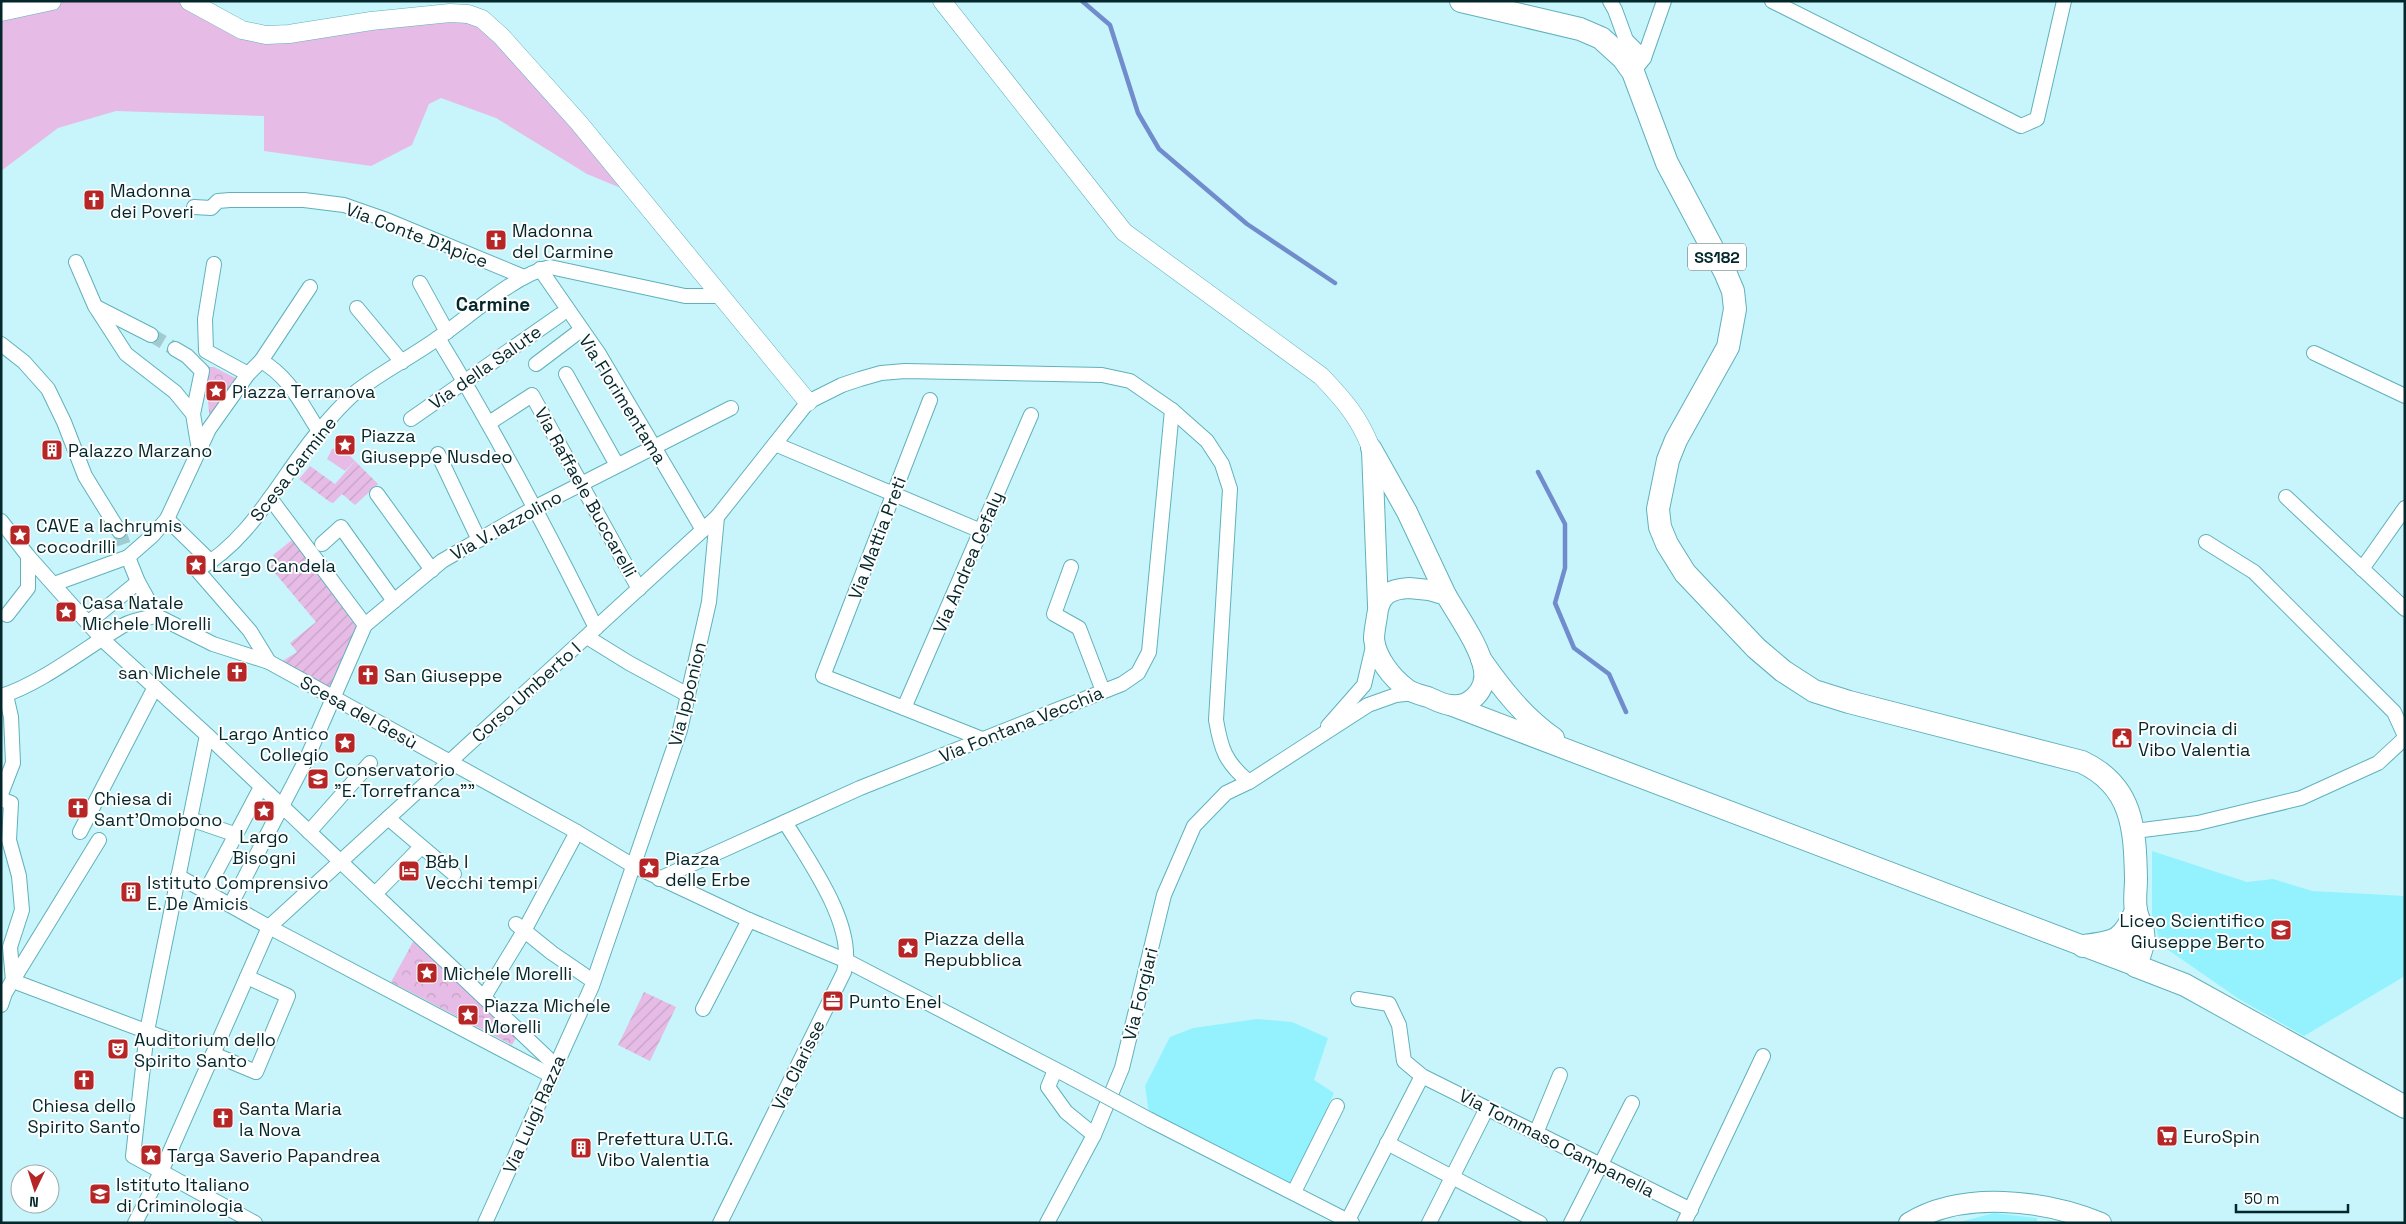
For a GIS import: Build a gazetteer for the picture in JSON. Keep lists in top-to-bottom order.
{
  "streets": {
    "main road": ["SS182"],
    "street": [
      "Via Conte D'Apice",
      "Via della Salute",
      "Via Florimentama",
      "Scesa Carmine",
      "Via Raffaele Buccarelli",
      "Via V. Iazzolino",
      "Via Mattia Preti",
      "Via Andrea Cefaly",
      "Corso Umberto I",
      "Via Ipponion",
      "Scesa del Gesù",
      "Via Fontana Vecchia",
      "Via Forgiari",
      "Via Clarisse",
      "Via Luigi Razza",
      "Via Tommaso Campanella"
    ]
  },
  "crossings": [
    ["Via Conte D'Apice", "Scesa Carmine"],
    ["Via Florimentama", "Scesa Carmine"],
    ["Via Florimentama", "Via V. Iazzolino"],
    ["Via Florimentama", "Corso Umberto I"],
    ["Scesa Carmine", "Scesa del Gesù"],
    ["Via Raffaele Buccarelli", "Via V. Iazzolino"],
    ["Via Raffaele Buccarelli", "Corso Umberto I"],
    ["Via V. Iazzolino", "Scesa del Gesù"],
    ["Via Mattia Preti", "Via Andrea Cefaly"],
    ["Corso Umberto I", "Via Ipponion"],
    ["Corso Umberto I", "Scesa del Gesù"],
    ["Via Ipponion", "Scesa del Gesù"],
    ["Via Ipponion", "Via Luigi Razza"],
    ["Scesa del Gesù", "Via Fontana Vecchia"],
    ["Scesa del Gesù", "Via Clarisse"],
    ["Scesa del Gesù", "Via Luigi Razza"]
  ],
  "districts": ["Carmine"],
  "places": {
    "church": [
      "Madonna dei Poveri",
      "Madonna del Carmine",
      "san Michele",
      "San Giuseppe",
      "Chiesa di Sant'Omobono",
      "Chiesa dello Spirito Santo",
      "Santa Maria la Nova"
    ],
    "place": [
      "Piazza Terranova",
      "Piazza Giuseppe Nusdeo",
      "CAVE a lachrymis cocodrilli",
      "Largo Candela",
      "Casa Natale Michele Morelli",
      "Largo Antico Collegio",
      "Largo Bisogni",
      "Piazza delle Erbe",
      "Piazza della Repubblica",
      "Michele Morelli",
      "Piazza Michele Morelli",
      "Targa Saverio Papandrea"
    ],
    "building": ["Palazzo Marzano", "Istituto Comprensivo E. De Amicis", "Prefettura U.T.G. Vibo Valentia"],
    "public building": ["Provincia di Vibo Valentia"],
    "school or university": ["Conservatorio \"E. Torrefranca\"\"", "Liceo Scientifico Giuseppe Berto", "Istituto Italiano di Criminologia"],
    "hotel": ["B&b I Vecchi tempi"],
    "office": ["Punto Enel"],
    "theatre": ["Auditorium dello Spirito Santo"],
    "supermarket": ["EuroSpin"]
  },
  "scale_bar": "50 m",
  "north": "bottom"
}
